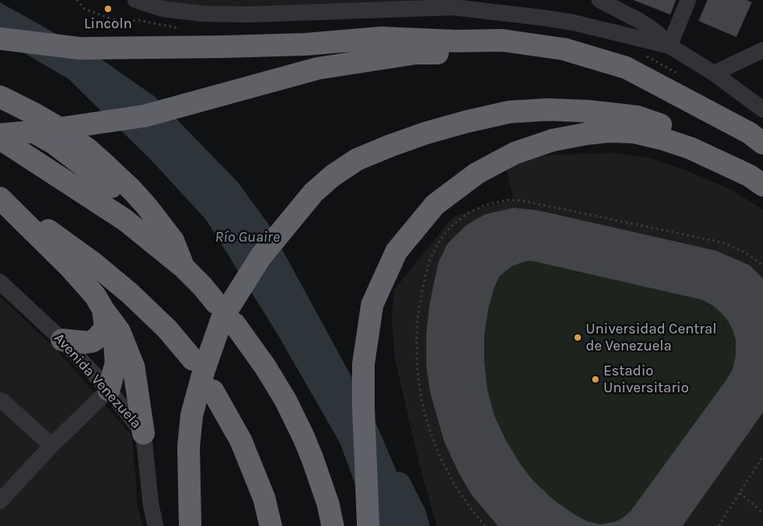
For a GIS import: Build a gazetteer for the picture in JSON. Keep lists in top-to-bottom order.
{
  "streets": {
    "street": ["Avenida Venezuela"]
  },
  "water": ["Río Guaire"],
  "places": ["Lincoln", "Universidad Central de Venezuela", "Estadio Universitario"]
}
